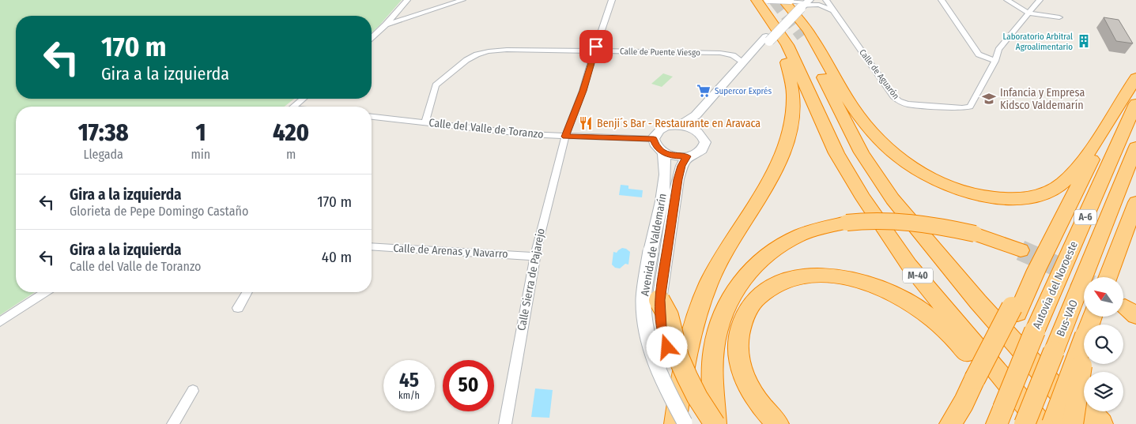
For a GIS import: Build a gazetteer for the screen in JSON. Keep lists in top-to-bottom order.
{
  "streets": {
    "highway": [
      "A-6",
      "M-40",
      "Autovía del Noroeste",
      "Bus-VAO"
    ],
    "main road": ["Avenida de Valdemarín"],
    "street": [
      "Calle de Puente Viesgo",
      "Calle de Aguarón",
      "Calle del Valle de Toranzo",
      "Calle de Arenas y Navarro",
      "Calle Sierra de Pajarejo"
    ]
  },
  "crossings": [
    ["Calle de Puente Viesgo", "Calle del Valle de Toranzo"],
    ["Calle de Puente Viesgo", "Calle Sierra de Pajarejo"],
    ["Calle del Valle de Toranzo", "Avenida de Valdemarín"],
    ["Calle del Valle de Toranzo", "Calle Sierra de Pajarejo"],
    ["Calle de Arenas y Navarro", "Calle Sierra de Pajarejo"]
  ],
  "places": {
    "building": ["Laboratorio Arbitral Agroalimentario"],
    "supermarket": ["Supercor Exprés"],
    "school or university": ["Infancia y Empresa Kidsco Valdemarín"],
    "restaurant": ["Benji´s Bar - Restaurante en Aravaca"]
  },
  "north": "top left",
  "page": {
    "turn": ["170 m", "Gira a la izquierda"],
    "eta": [
      "17:38",
      "Llegada",
      "1",
      "min",
      "420",
      "m"
    ],
    "list": [
      {
        "name": "Gira a la izquierda",
        "note": "Glorieta de Pepe Domingo Castaño",
        "value": "170 m"
      },
      {
        "name": "Gira a la izquierda",
        "note": "Calle del Valle de Toranzo",
        "value": "40 m"
      }
    ],
    "speed": "45 km/h",
    "limit": "50"
  }
}
